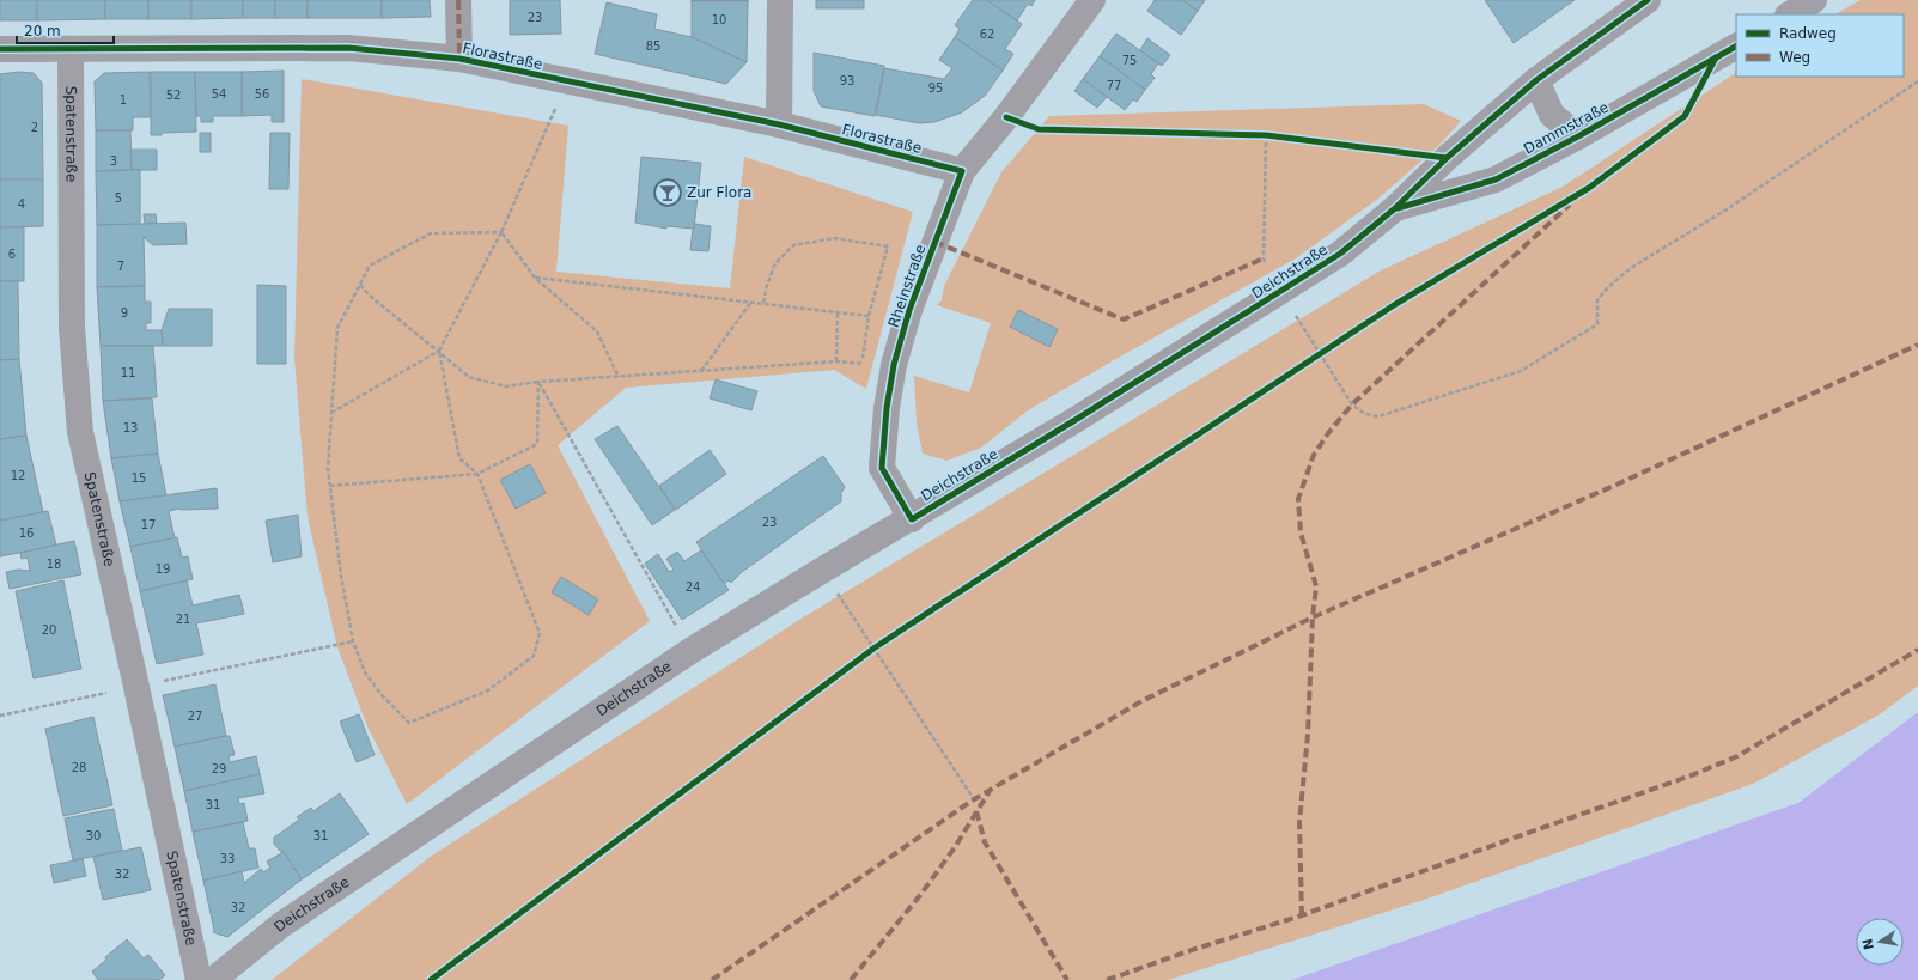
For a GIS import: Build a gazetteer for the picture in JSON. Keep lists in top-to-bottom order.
{
  "streets": {
    "street": [
      "Florastraße",
      "Dammstraße",
      "Spatenstraße",
      "Deichstraße",
      "Rheinstraße"
    ]
  },
  "crossings": [
    ["Florastraße", "Spatenstraße"],
    ["Florastraße", "Rheinstraße"],
    ["Dammstraße", "Deichstraße"],
    ["Deichstraße", "Rheinstraße"]
  ],
  "places": {
    "bar": ["Zur Flora"]
  },
  "house_numbers": [
    "23",
    "10",
    "62",
    "85",
    "75",
    "93",
    "77",
    "95",
    "54",
    "56",
    "52",
    "1",
    "2",
    "3",
    "5",
    "4",
    "6",
    "7",
    "9",
    "11",
    "13",
    "12",
    "15",
    "23",
    "17",
    "16",
    "18",
    "19",
    "24",
    "21",
    "20",
    "27",
    "28",
    "29",
    "31",
    "30",
    "31",
    "33",
    "32",
    "32"
  ],
  "legend": ["Radweg", "Weg"],
  "scale_bar": "20 m",
  "north": "left"
}
